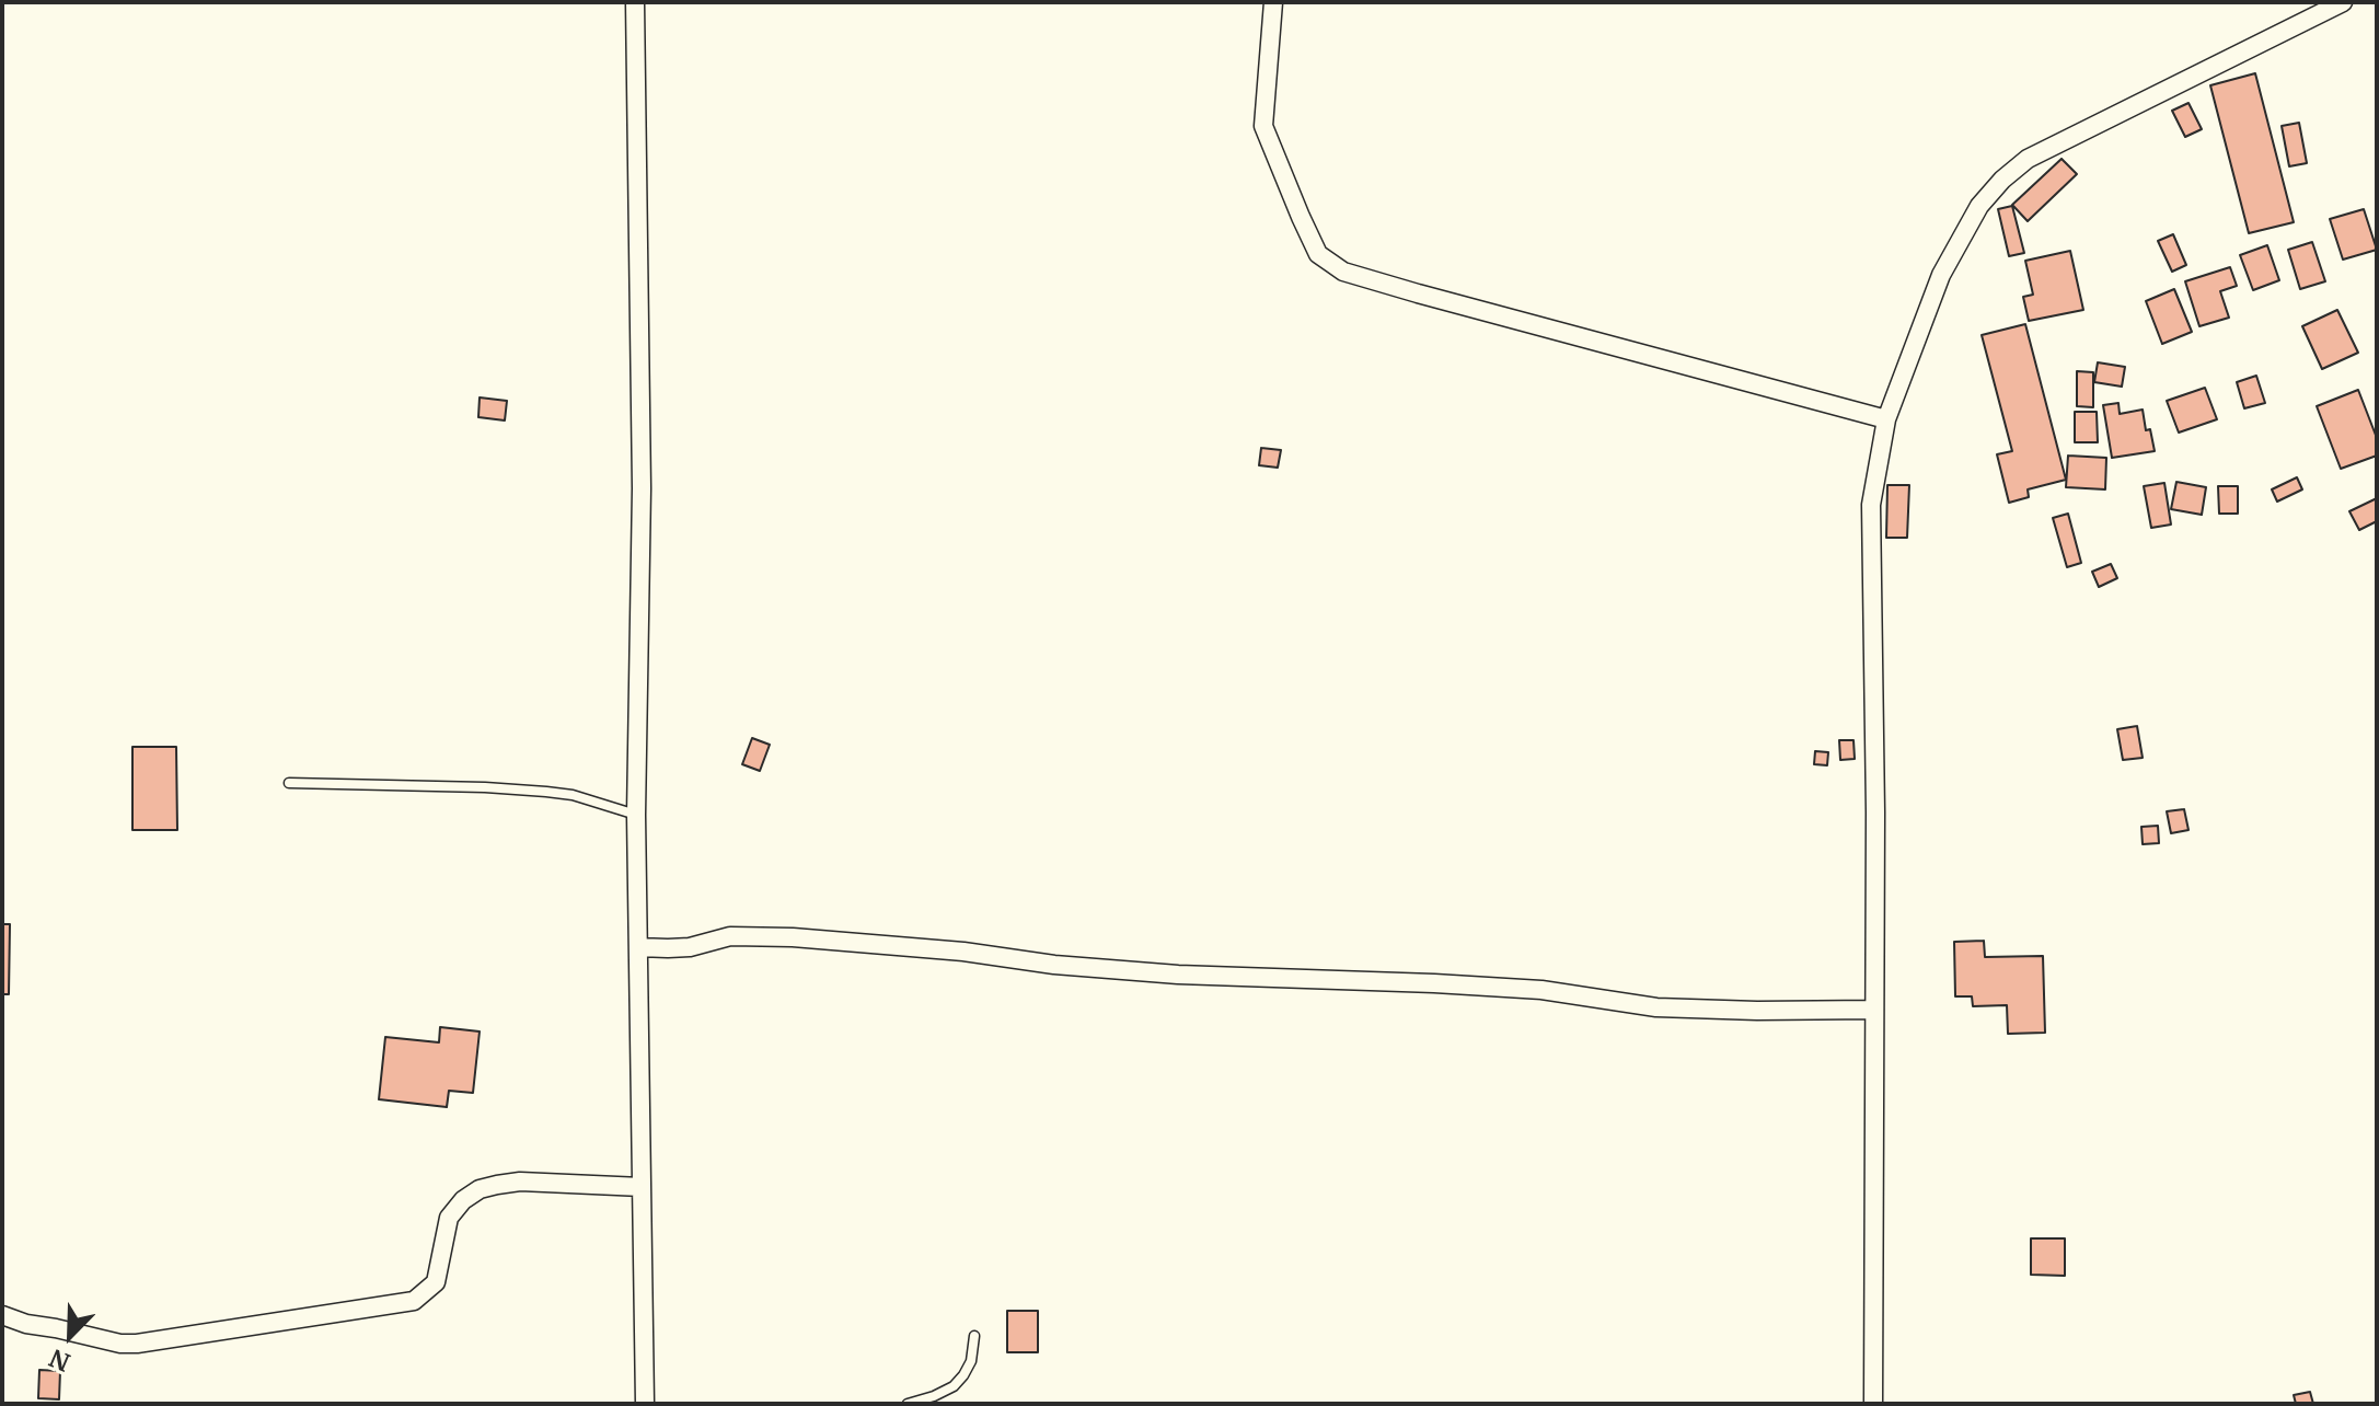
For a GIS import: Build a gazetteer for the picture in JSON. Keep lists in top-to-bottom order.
{
  "north": "bottom left"
}
